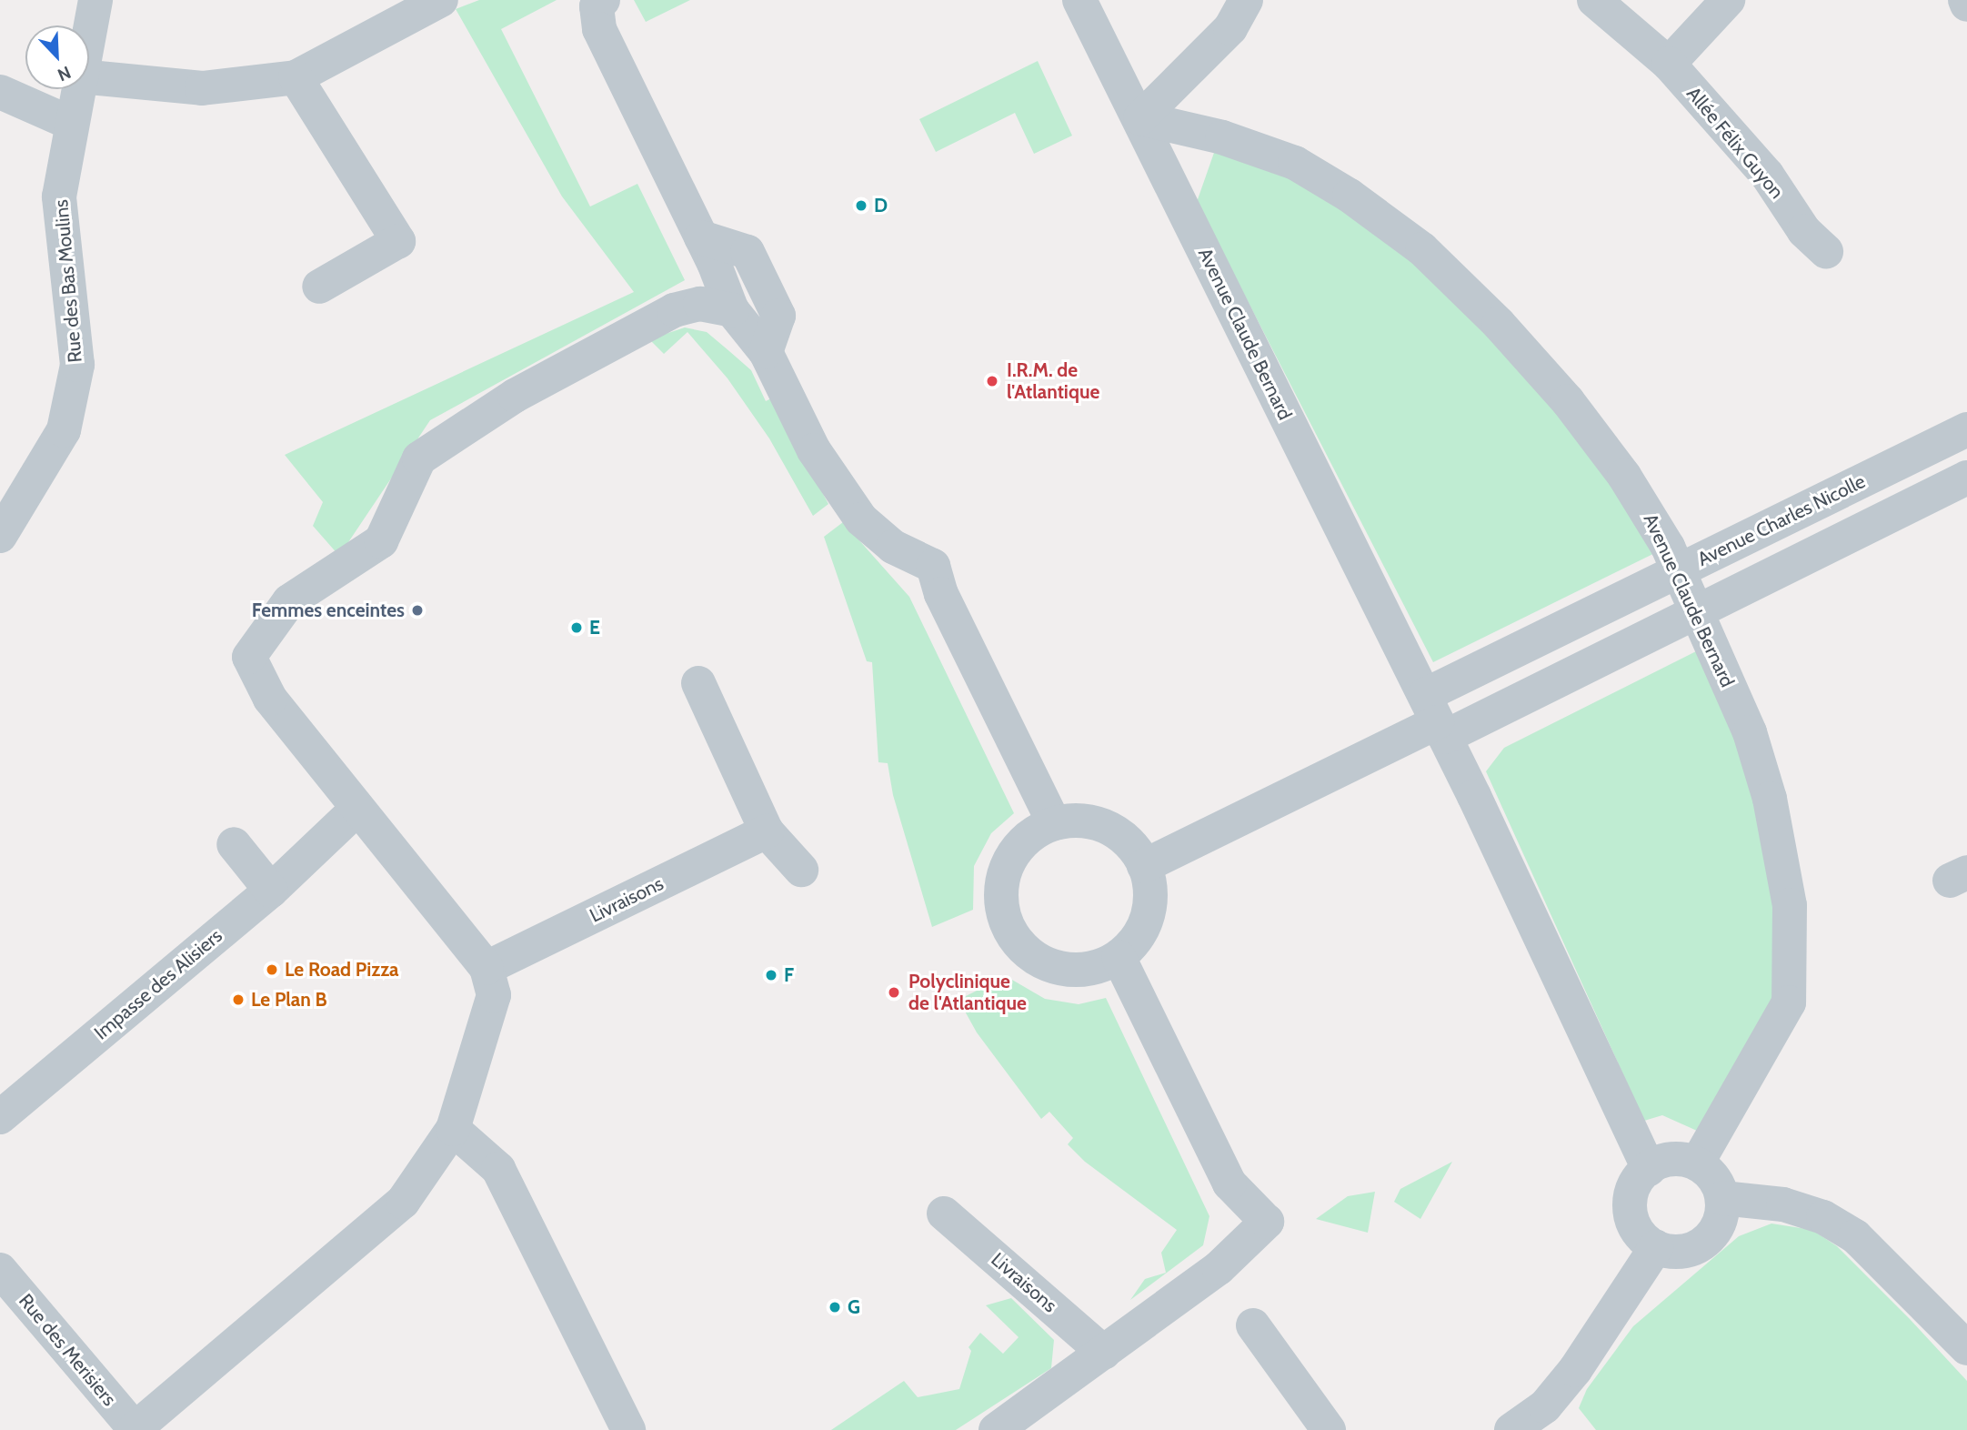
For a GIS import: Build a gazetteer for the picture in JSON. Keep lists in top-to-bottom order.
{
  "streets": {
    "street": [
      "Allée Félix Guyon",
      "Rue des Bas Moulins",
      "Avenue Claude Bernard",
      "Avenue Charles Nicolle",
      "Livraisons",
      "Impasse des Alisiers",
      "Rue des Merisiers"
    ]
  },
  "crossings": [
    ["Avenue Claude Bernard", "Avenue Charles Nicolle"]
  ],
  "places": [
    "D",
    "I.R.M. de l'Atlantique",
    "Femmes enceintes",
    "E",
    "Le Road Pizza",
    "F",
    "Polyclinique de l'Atlantique",
    "Le Plan B",
    "G"
  ],
  "north": "bottom right"
}
